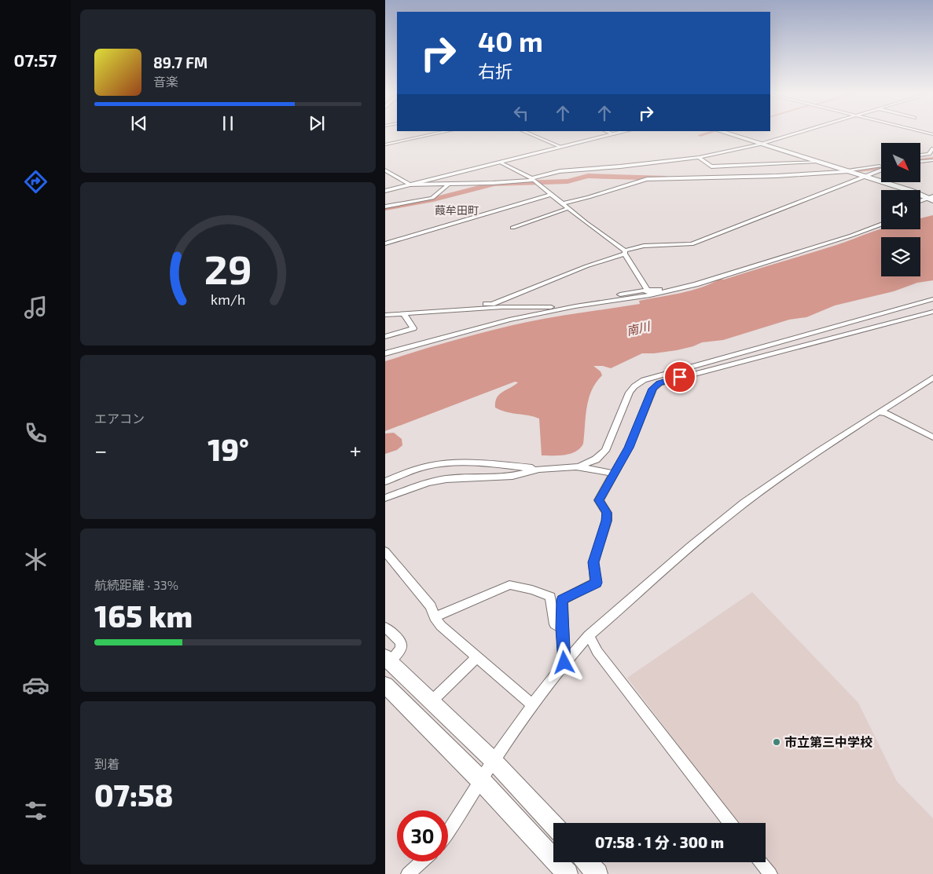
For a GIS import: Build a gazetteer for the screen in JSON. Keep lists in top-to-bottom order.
{
  "districts": ["葭牟田町"],
  "water": ["南川"],
  "places": ["市立第三中学校"],
  "north": "bottom right",
  "page": {
    "tabs": "07:57",
    "turn": ["40 m", "右折"],
    "song": ["89.7 FM", "音楽"],
    "tile": [
      "エアコン",
      ["航続距離 · 33%", "165 km"],
      ["到着", "07:58"]
    ],
    "heat": ["−", "19°", "+"],
    "limit": "30",
    "trip": "07:58 · 1 分 · 300 m",
    "gauge": ["29", "km/h"]
  }
}
